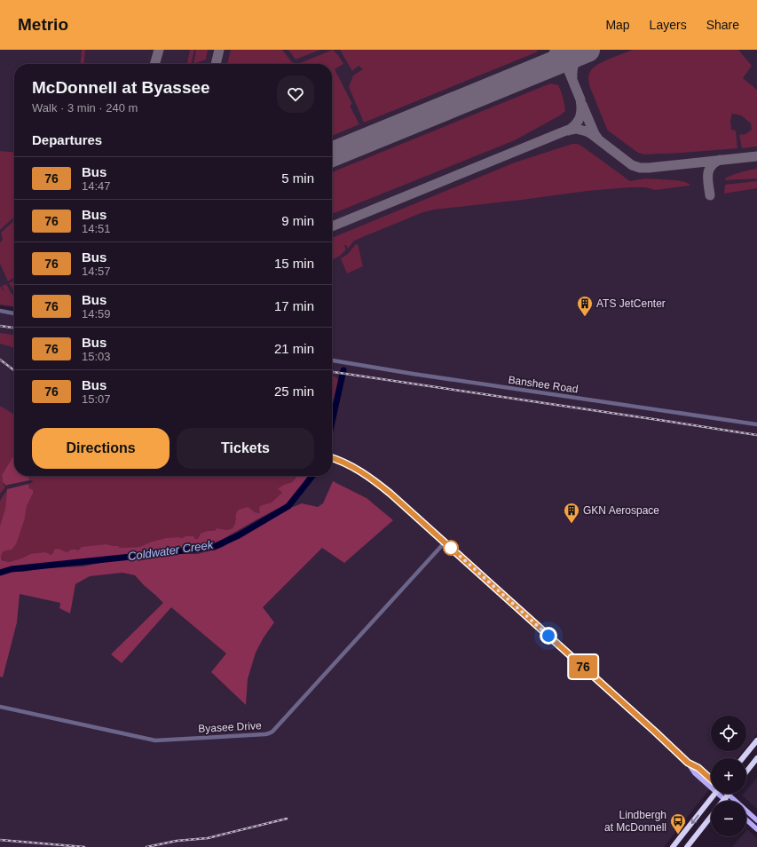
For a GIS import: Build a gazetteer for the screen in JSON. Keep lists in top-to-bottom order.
{
  "streets": {
    "street": ["Banshee Road", "Byasee Drive"]
  },
  "water": ["Coldwater Creek"],
  "places": {
    "building": ["ATS JetCenter", "GKN Aerospace"],
    "bus stop": ["Lindbergh at McDonnell"]
  },
  "lines": ["bus line 76"],
  "page": {
    "header": "Metrio",
    "nav": ["Map", "Layers", "Share"],
    "on_map": "76",
    "heading": [
      ["McDonnell at Byassee", "Walk · 3 min · 240 m"],
      "Departures"
    ],
    "list": [
      {
        "mark": "76",
        "name": "Bus",
        "note": "14:47",
        "value": "5 min"
      },
      {
        "mark": "76",
        "name": "Bus",
        "note": "14:51",
        "value": "9 min"
      },
      {
        "mark": "76",
        "name": "Bus",
        "note": "14:57",
        "value": "15 min"
      },
      {
        "mark": "76",
        "name": "Bus",
        "note": "14:59",
        "value": "17 min"
      },
      {
        "mark": "76",
        "name": "Bus",
        "note": "15:03",
        "value": "21 min"
      },
      {
        "mark": "76",
        "name": "Bus",
        "note": "15:07",
        "value": "25 min"
      }
    ],
    "buttons": ["Directions", "Tickets"],
    "map_buttons": ["+", "−"]
  }
}
